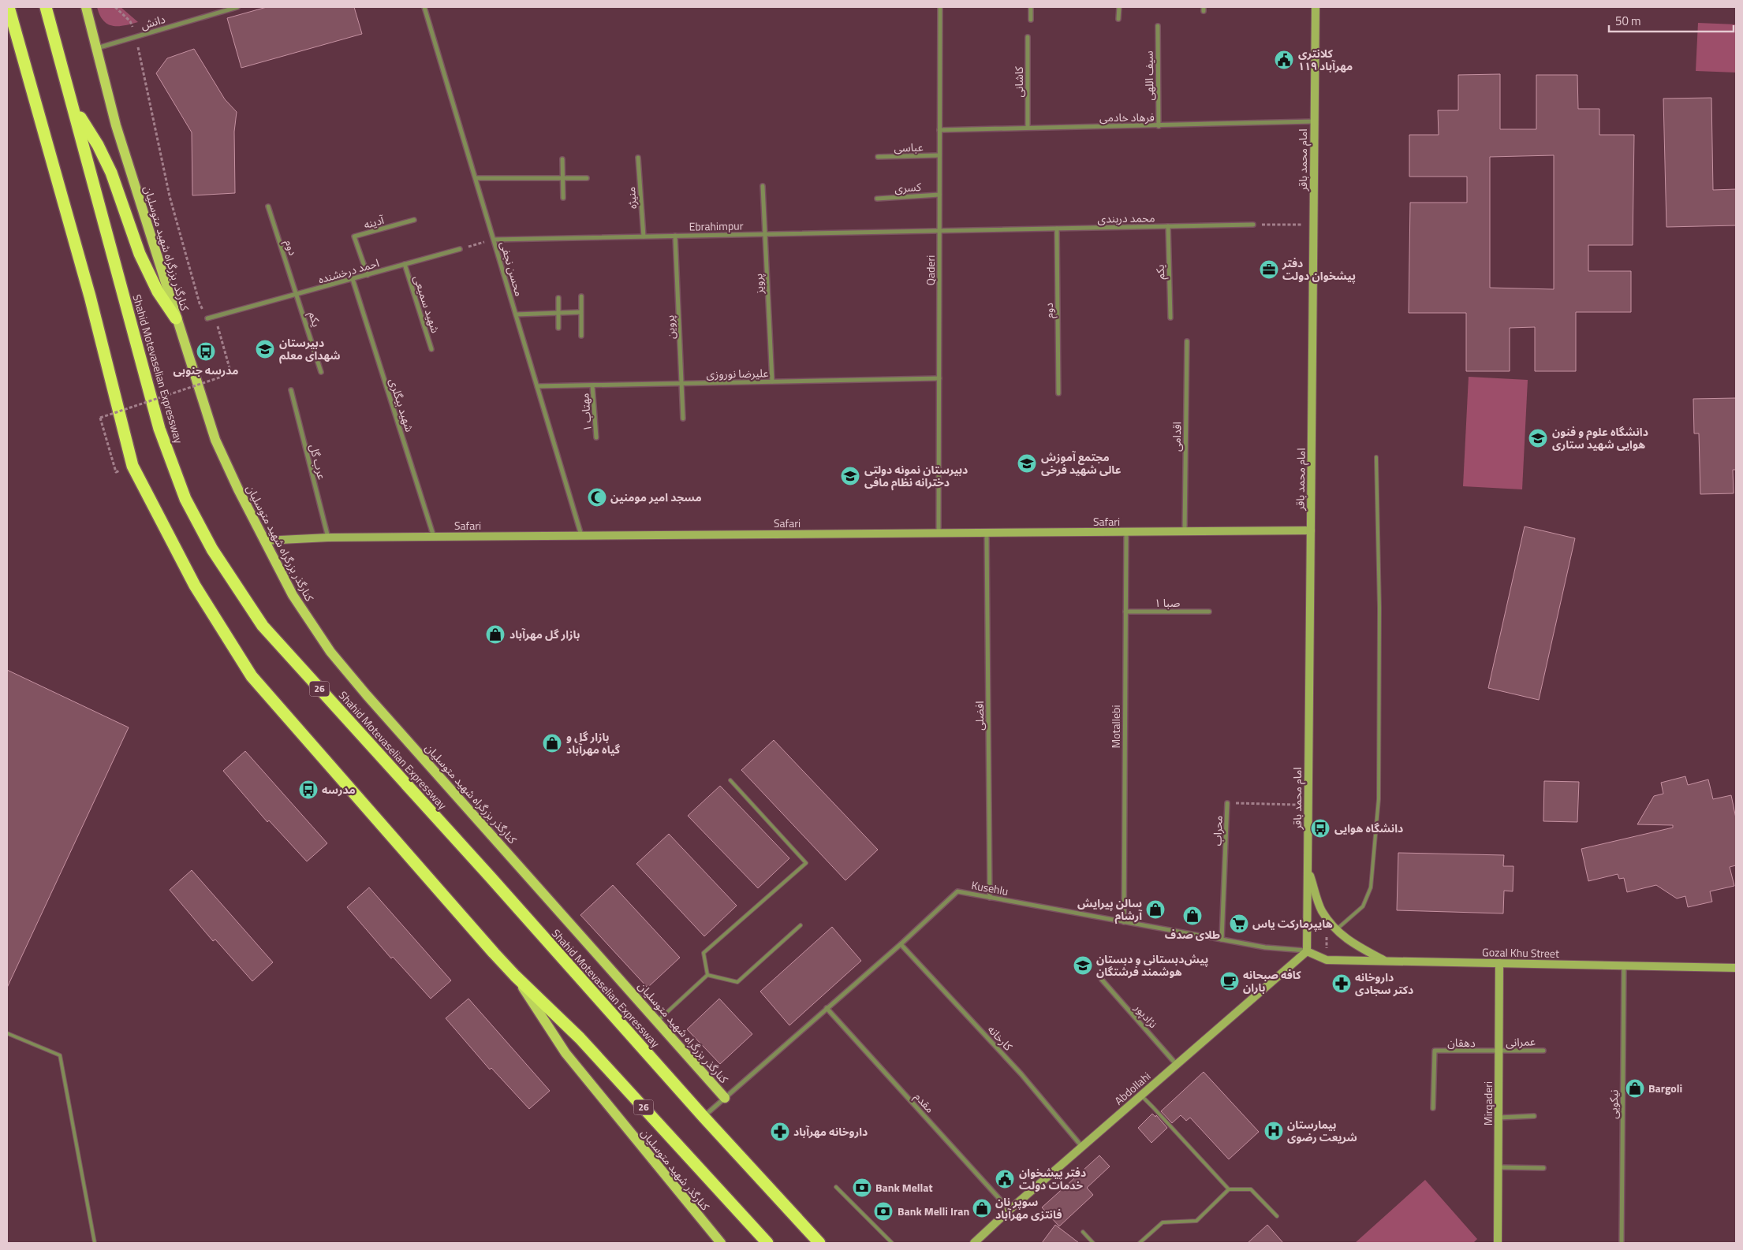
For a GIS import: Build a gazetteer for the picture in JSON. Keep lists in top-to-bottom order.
{
  "streets": {
    "highway": ["Shahid Motevaselian Expressway", "26"],
    "main road": ["کنارگذر بزرگراه شهید متوسلیان", "کنارگذر شهید متوسلیان"],
    "street": [
      "دانش",
      "سیف اللهی",
      "کاشانی",
      "فرهاد خادمی",
      "عباسی",
      "امام محمد باقر",
      "کسری",
      "منیژه",
      "محمد دربندی",
      "آدینه",
      "Ebrahimpur",
      "دوم",
      "محسن نجفی",
      "Qaderi",
      "احمد درخشنده",
      "یکم",
      "پرویز",
      "شهید سمیعی",
      "پروین",
      "علیرضا نوروزی",
      "شهید بیگلری",
      "مهتاب ۱",
      "اقدامی",
      "عرب گل",
      "Safari",
      "صبا ۱",
      "افضلی",
      "Motallebi",
      "محراب",
      "Kusehlu",
      "Gozal Khu Street",
      "نژادپور",
      "کارخانه",
      "عمرانی",
      "دهقان",
      "Abdollahi",
      "مقدم",
      "Mirqaderi",
      "نیکویی"
    ]
  },
  "crossings": [
    ["دانش", "کنارگذر بزرگراه شهید متوسلیان"],
    ["سیف اللهی", "فرهاد خادمی"],
    ["کاشانی", "فرهاد خادمی"],
    ["فرهاد خادمی", "امام محمد باقر"],
    ["فرهاد خادمی", "Qaderi"],
    ["عباسی", "Qaderi"],
    ["امام محمد باقر", "Safari"],
    ["امام محمد باقر", "محراب"],
    ["امام محمد باقر", "Kusehlu"],
    ["امام محمد باقر", "Gozal Khu Street"],
    ["امام محمد باقر", "Abdollahi"],
    ["کسری", "Qaderi"],
    ["منیژه", "Ebrahimpur"],
    ["محمد دربندی", "Ebrahimpur"],
    ["محمد دربندی", "دوم"],
    ["محمد دربندی", "Qaderi"],
    ["محمد دربندی", "یکم"],
    ["آدینه", "احمد درخشنده"],
    ["Ebrahimpur", "محسن نجفی"],
    ["Ebrahimpur", "Qaderi"],
    ["Ebrahimpur", "پرویز"],
    ["Ebrahimpur", "پروین"],
    ["دوم", "احمد درخشنده"],
    ["دوم", "یکم"],
    ["کنارگذر بزرگراه شهید متوسلیان", "Safari"],
    ["کنارگذر بزرگراه شهید متوسلیان", "Kusehlu"],
    ["محسن نجفی", "علیرضا نوروزی"],
    ["محسن نجفی", "Safari"],
    ["Qaderi", "علیرضا نوروزی"],
    ["Qaderi", "Safari"],
    ["احمد درخشنده", "یکم"],
    ["احمد درخشنده", "شهید سمیعی"],
    ["احمد درخشنده", "شهید بیگلری"],
    ["پرویز", "علیرضا نوروزی"],
    ["پروین", "علیرضا نوروزی"],
    ["Shahid Motevaselian Expressway", "Kusehlu"],
    ["علیرضا نوروزی", "مهتاب ۱"],
    ["شهید بیگلری", "Safari"],
    ["اقدامی", "Safari"],
    ["عرب گل", "Safari"],
    ["Safari", "افضلی"],
    ["Safari", "Motallebi"],
    ["صبا ۱", "Motallebi"],
    ["26", "کنارگذر شهید متوسلیان"],
    ["افضلی", "Kusehlu"],
    ["Motallebi", "Kusehlu"],
    ["محراب", "Kusehlu"],
    ["Kusehlu", "Gozal Khu Street"],
    ["Kusehlu", "کارخانه"],
    ["Kusehlu", "Abdollahi"],
    ["Kusehlu", "مقدم"],
    ["Gozal Khu Street", "Abdollahi"],
    ["Gozal Khu Street", "Mirqaderi"],
    ["Gozal Khu Street", "نیکویی"],
    ["نژادپور", "Abdollahi"],
    ["کارخانه", "Abdollahi"],
    ["عمرانی", "دهقان"],
    ["عمرانی", "Mirqaderi"],
    ["دهقان", "Mirqaderi"],
    ["Abdollahi", "مقدم"]
  ],
  "places": {
    "public building": ["کلانتری ۱۱۹ مهرآباد", "دفتر پیشخوان خدمات دولت"],
    "office": ["دفتر پیشخوان دولت"],
    "school or university": [
      "دبیرستان شهدای معلم",
      "دانشگاه علوم و فنون هوایی شهید ستاری",
      "مجتمع آموزش عالی شهید فرخی",
      "دبیرستان نمونه دولتی دخترانه نظام مافی",
      "پیش‌دبستانی و دبستان هوشمند فرشتگان"
    ],
    "bus stop": ["مدرسه جنوبی", "مدرسه", "دانشگاه هوایی"],
    "mosque": ["مسجد امیر مومنین"],
    "shop": [
      "بازار گل مهرآباد",
      "بازار گل و گیاه مهرآباد",
      "سالن پیرایش آرشام",
      "طلای صدف",
      "Bargoli",
      "سوپر نان فانتزی مهرآباد"
    ],
    "supermarket": ["هایپرمارکت یاس"],
    "cafe": ["کافه صبحانه باران"],
    "pharmacy": ["داروخانه دکتر سجادی", "داروخانه مهرآباد"],
    "hospital": ["بیمارستان شریعت رضوی"],
    "bank": ["Bank Mellat", "Bank Melli Iran"]
  },
  "scale_bar": "50 m"
}
